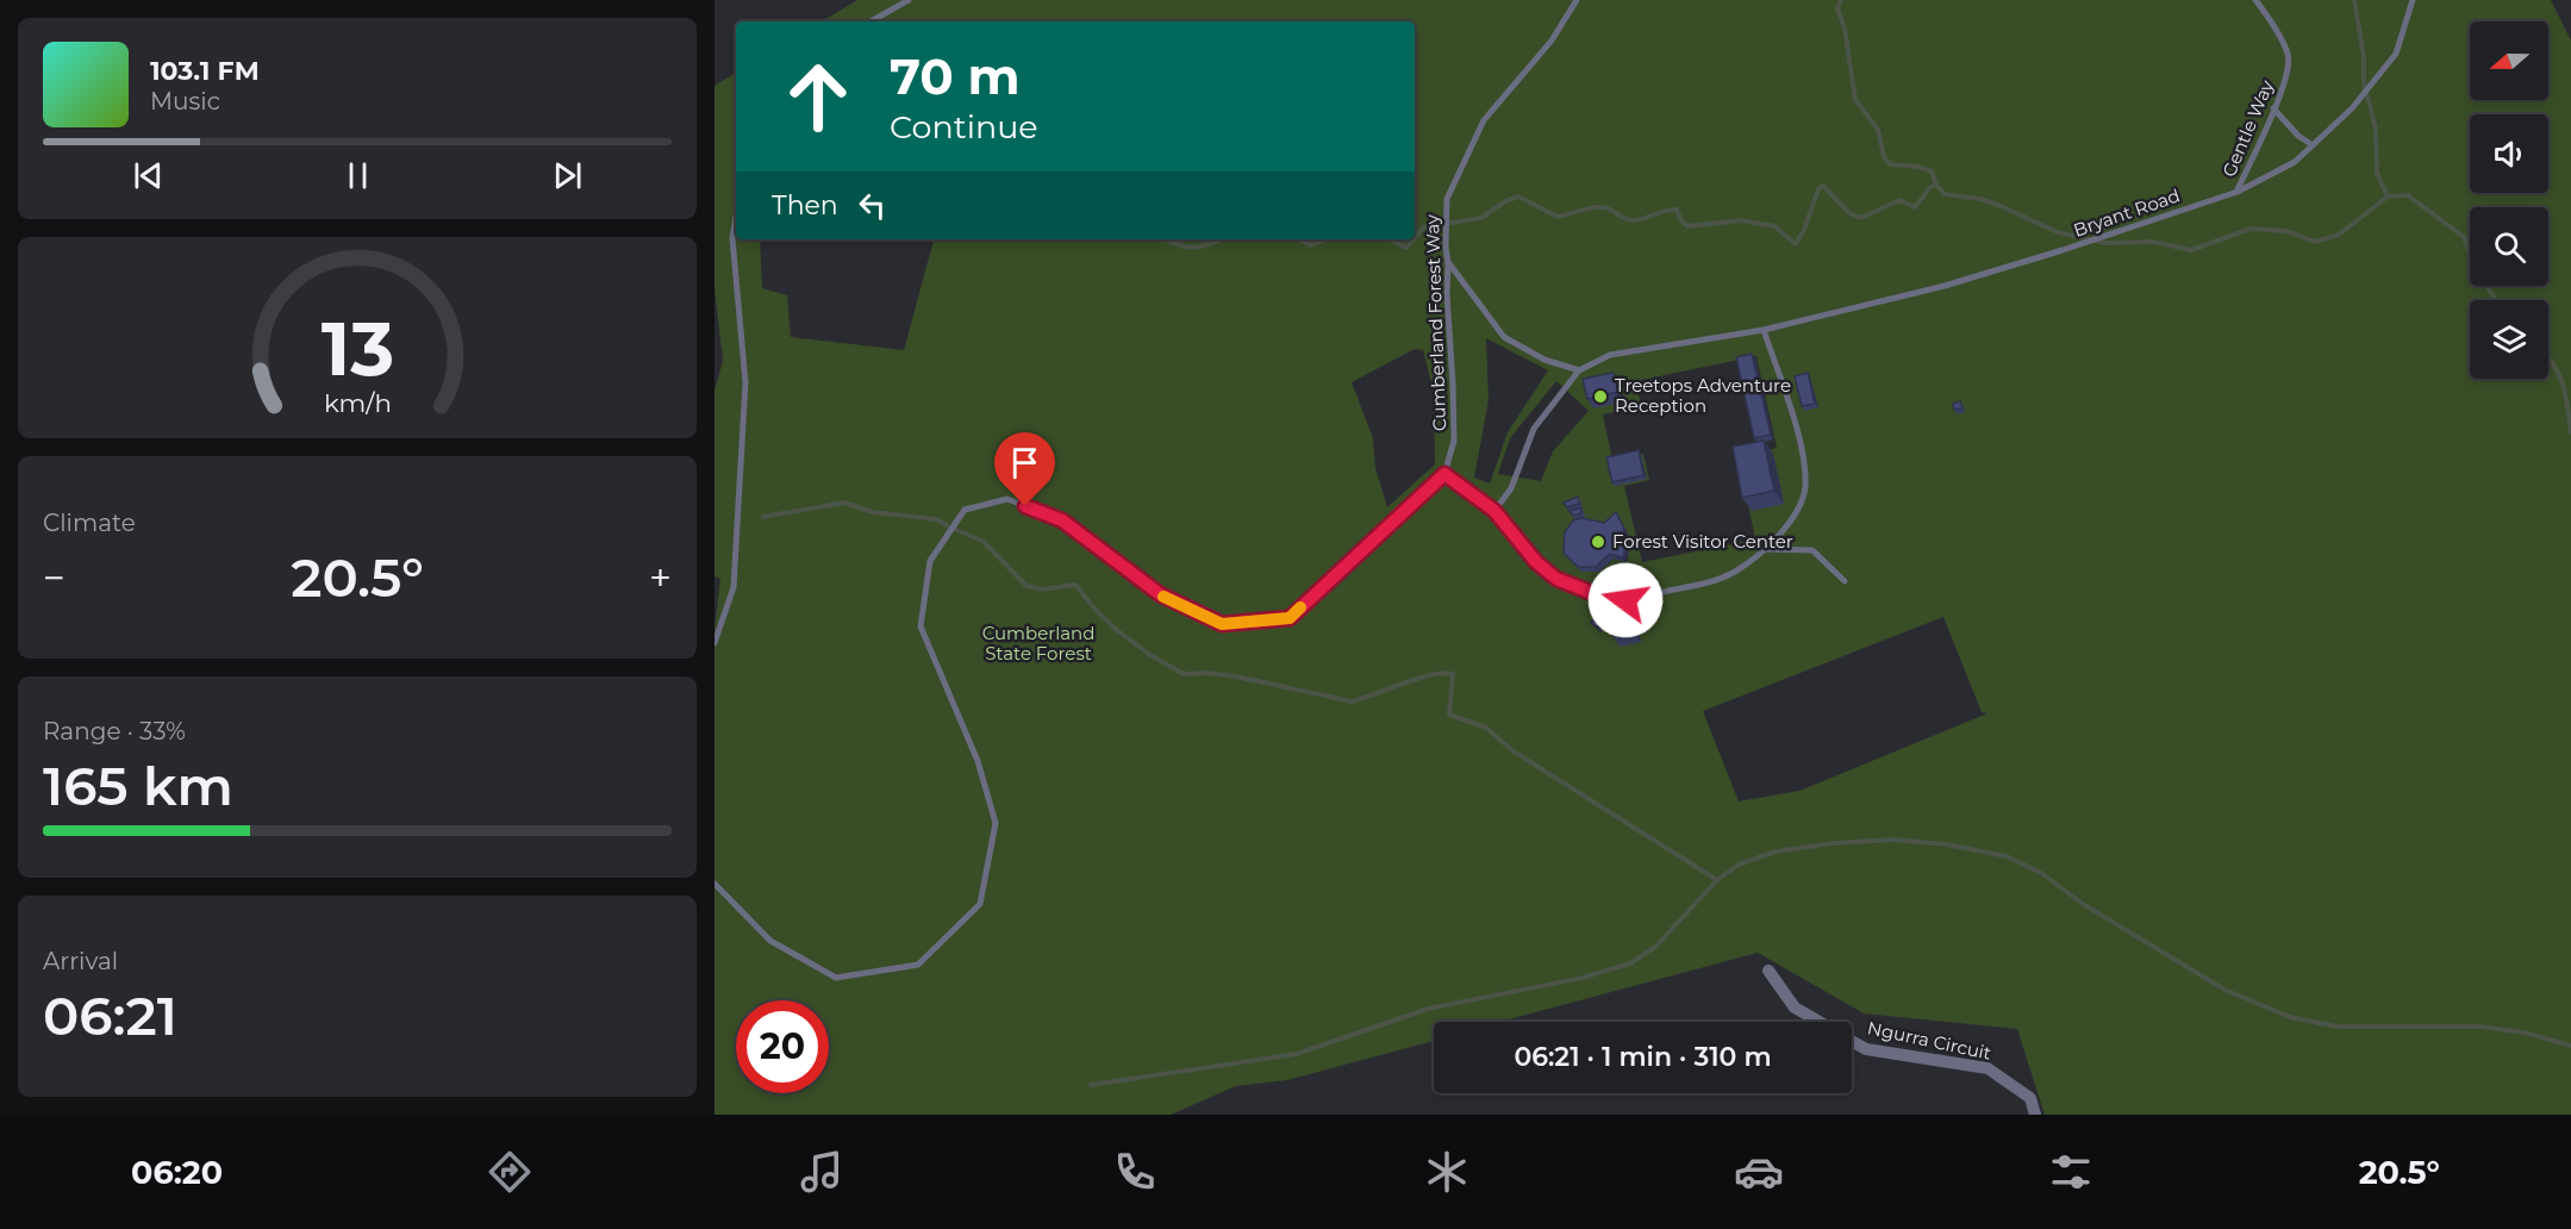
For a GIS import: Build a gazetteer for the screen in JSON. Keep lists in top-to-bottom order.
{
  "streets": {
    "street": ["Ngurra Circuit"],
    "lane": ["Gentle Way", "Bryant Road", "Cumberland Forest Way"]
  },
  "crossings": [
    ["Gentle Way", "Bryant Road"]
  ],
  "parks": ["Cumberland State Forest"],
  "places": ["Treetops Adventure Reception", "Forest Visitor Center"],
  "north": "left",
  "page": {
    "turn": ["70 m", "Continue"],
    "song": ["103.1 FM", "Music"],
    "then": "Then",
    "tile": [
      "Climate",
      ["Range · 33%", "165 km"],
      ["Arrival", "06:21"]
    ],
    "heat": ["−", "20.5°", "+"],
    "limit": "20",
    "trip": "06:21 · 1 min · 310 m",
    "tabs": ["06:20", "20.5°"],
    "gauge": ["13", "km/h"]
  }
}
